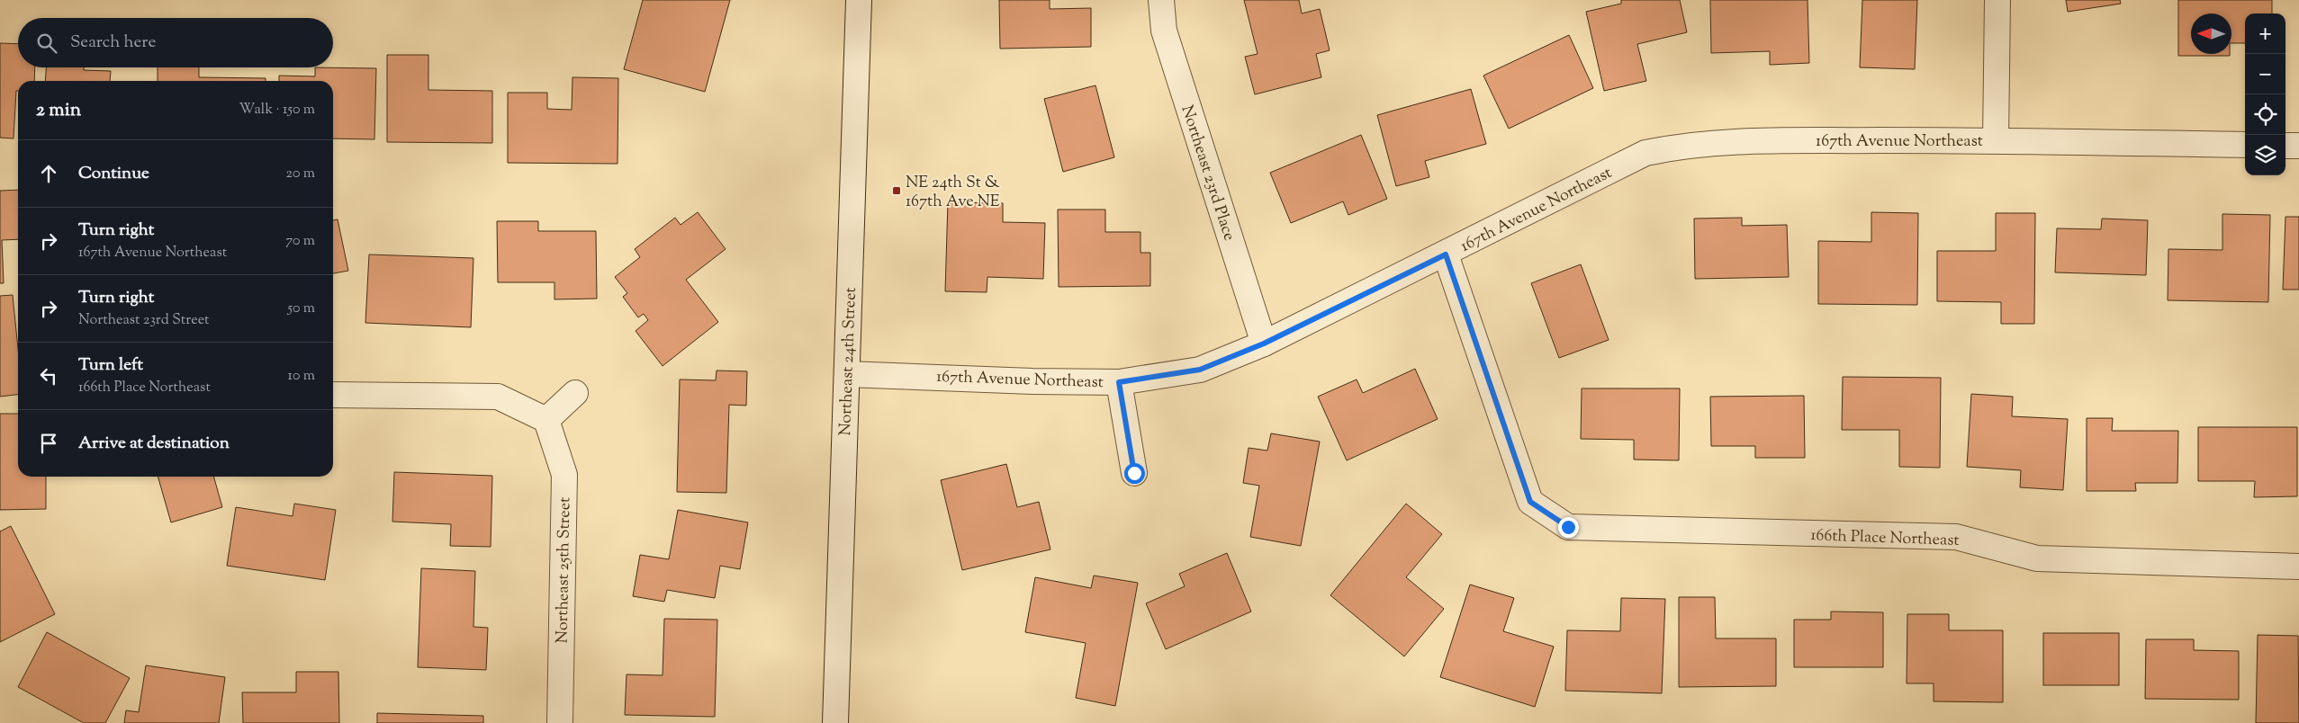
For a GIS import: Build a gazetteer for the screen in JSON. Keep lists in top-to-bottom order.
{
  "streets": {
    "street": [
      "167th Avenue Northeast",
      "Northeast 23rd Place",
      "Northeast 24th Street",
      "166th Place Northeast",
      "Northeast 25th Street"
    ]
  },
  "crossings": [
    ["167th Avenue Northeast", "Northeast 23rd Place"],
    ["167th Avenue Northeast", "Northeast 24th Street"],
    ["167th Avenue Northeast", "166th Place Northeast"]
  ],
  "places": {
    "transit": ["NE 24th St & 167th Ave NE"]
  },
  "north": "left",
  "page": {
    "map_buttons": ["+", "−"],
    "search": "Search here",
    "heading": ["2 min", "Walk · 150 m"],
    "list": [
      ["Continue", "20 m"],
      ["Turn right", "167th Avenue Northeast", "70 m"],
      ["Turn right", "Northeast 23rd Street", "50 m"],
      ["Turn left", "166th Place Northeast", "10 m"],
      "Arrive at destination"
    ]
  }
}
